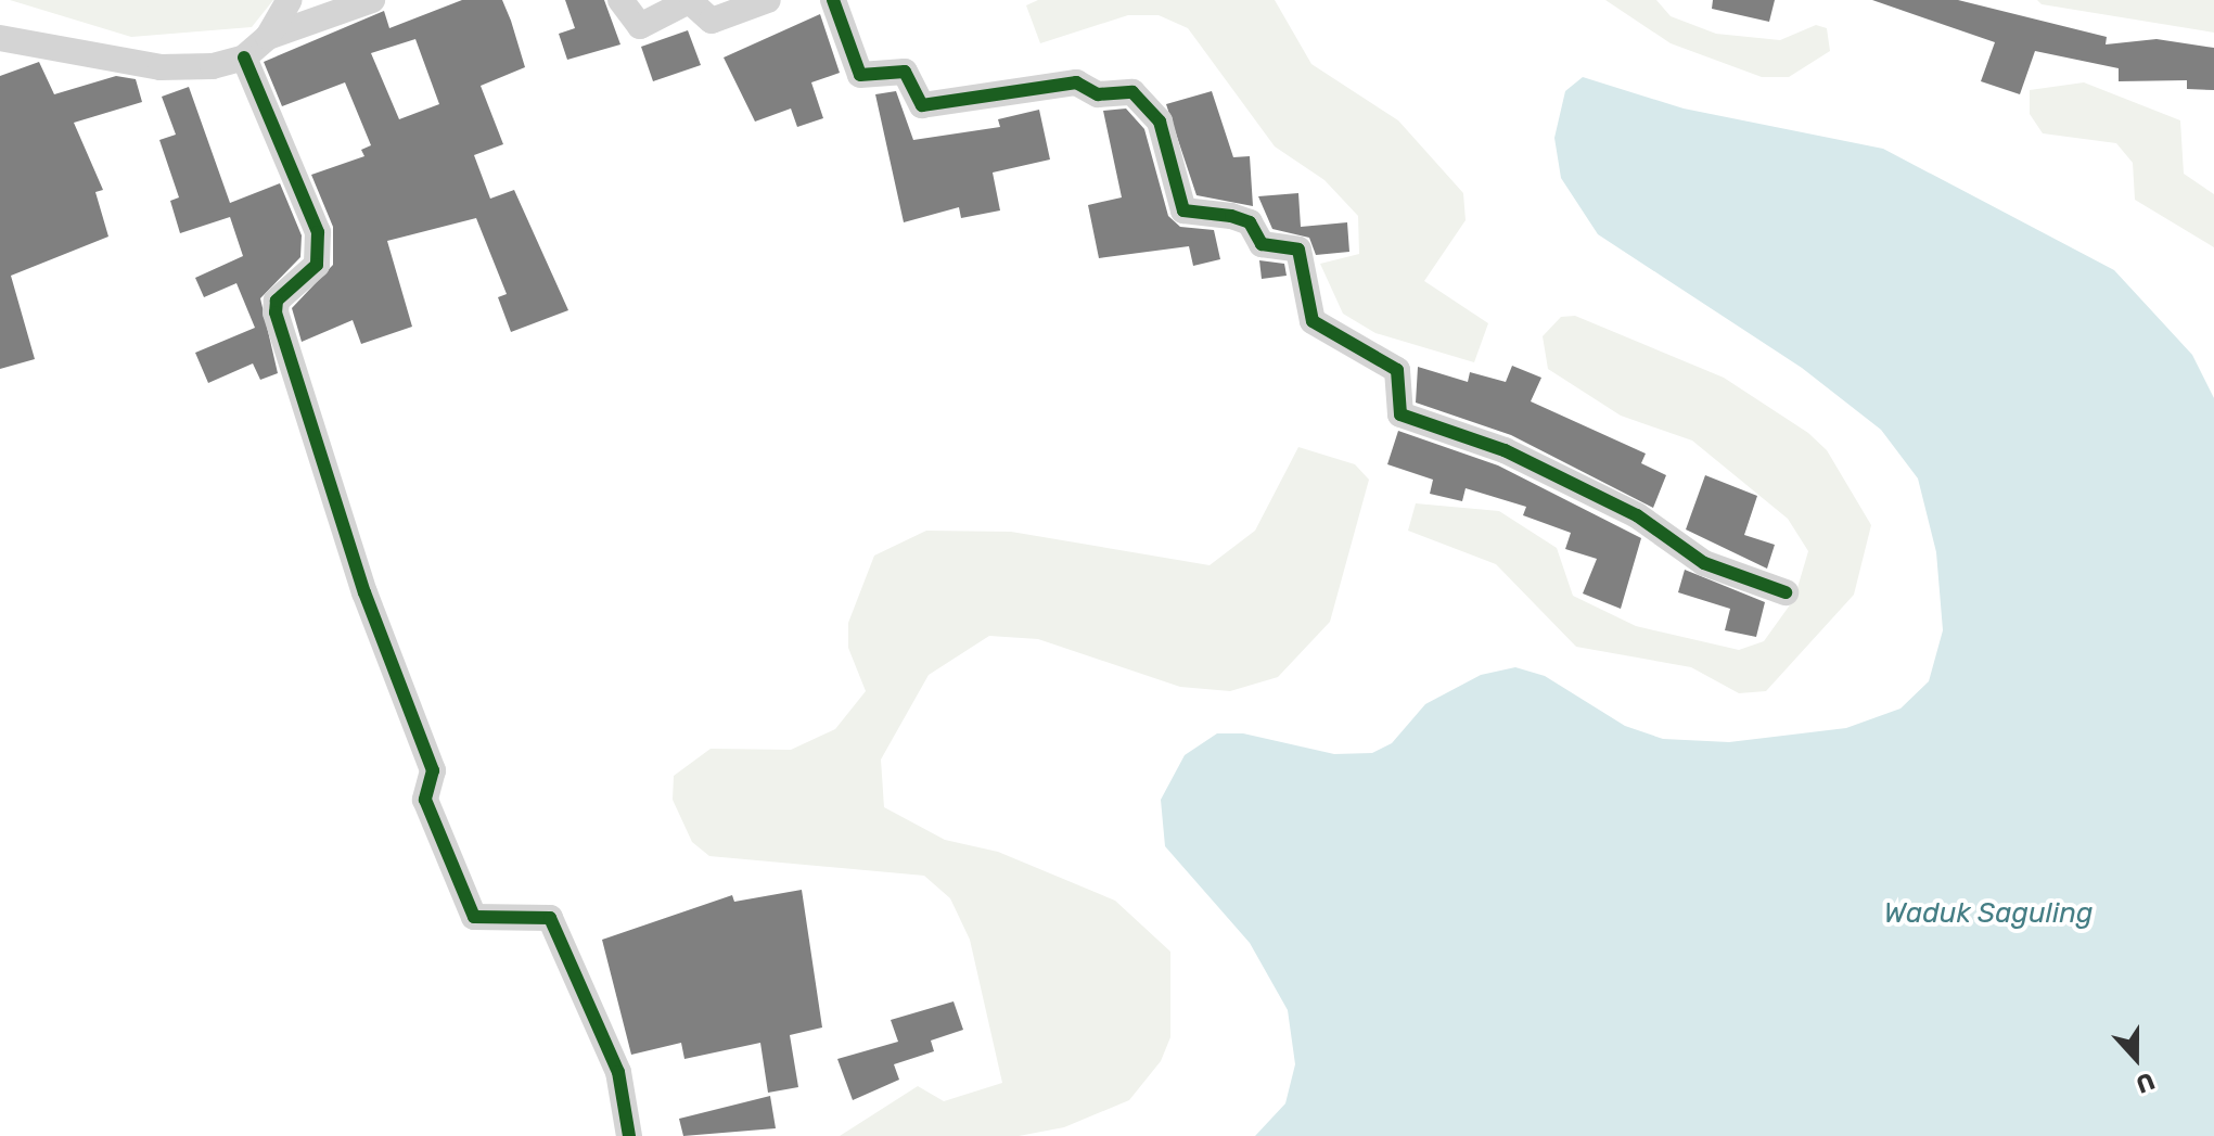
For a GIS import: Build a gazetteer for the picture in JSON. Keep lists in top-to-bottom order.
{
  "water": ["Waduk Saguling"],
  "north": "bottom"
}
